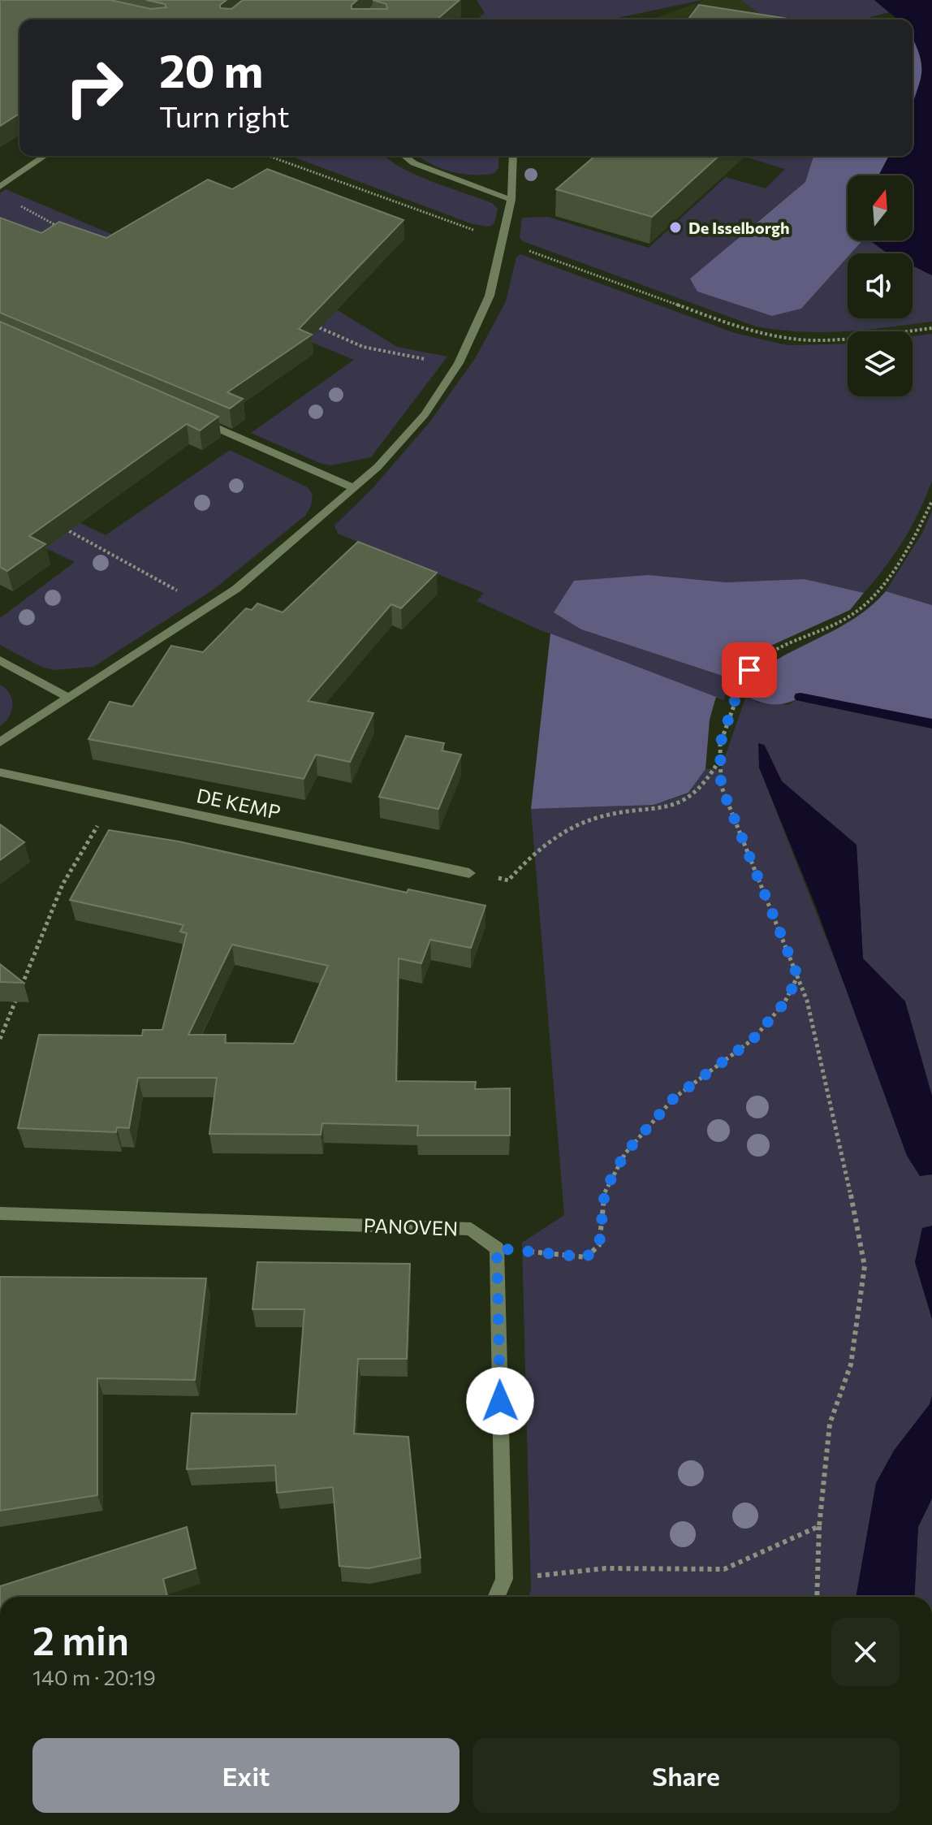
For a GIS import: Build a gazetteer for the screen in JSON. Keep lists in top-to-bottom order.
{
  "streets": {
    "street": ["DE KEMP", "PANOVEN"]
  },
  "places": ["De Isselborgh"],
  "north": "top",
  "page": {
    "turn": ["20 m", "Turn right"],
    "heading": ["2 min", "140 m · 20:19"],
    "buttons": ["Exit", "Share"]
  }
}
